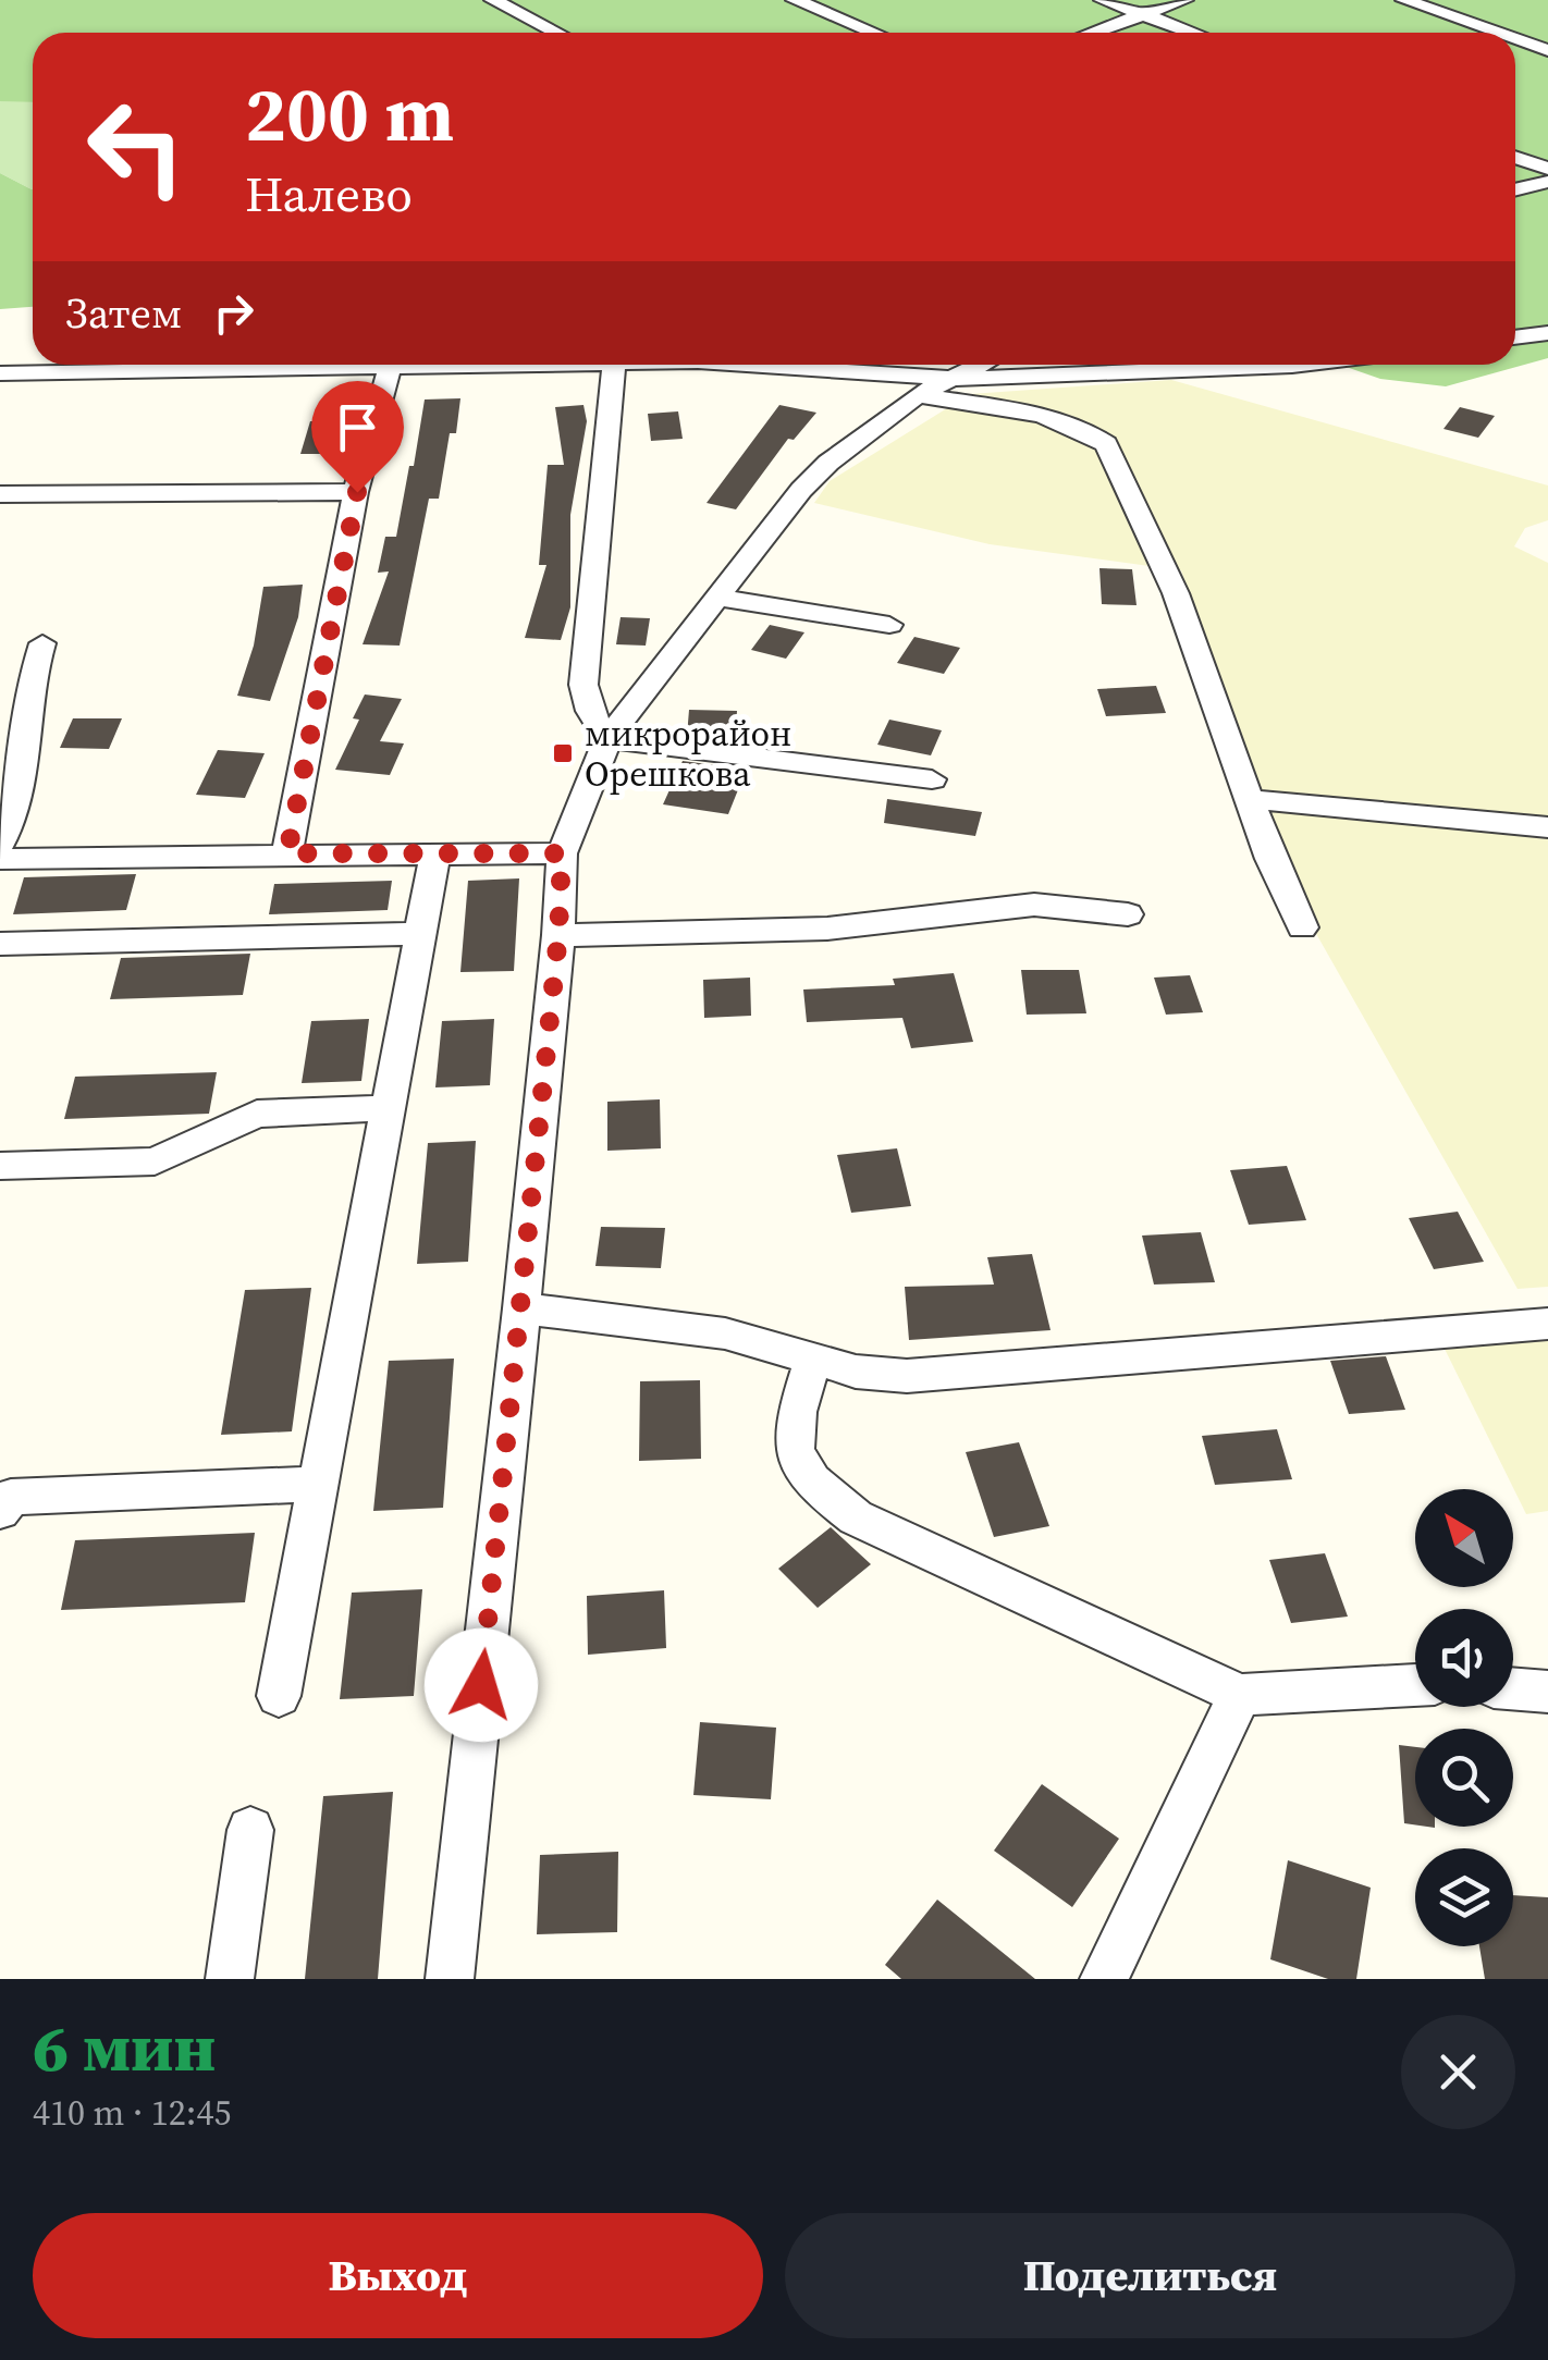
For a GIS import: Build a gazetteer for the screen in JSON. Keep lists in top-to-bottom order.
{
  "places": {
    "transit": ["микрорайон Орешкова"]
  },
  "north": "top left",
  "page": {
    "turn": ["200 m", "Налево"],
    "then": "Затем",
    "heading": ["6 мин", "410 m · 12:45"],
    "buttons": ["Выход", "Поделиться"]
  }
}
